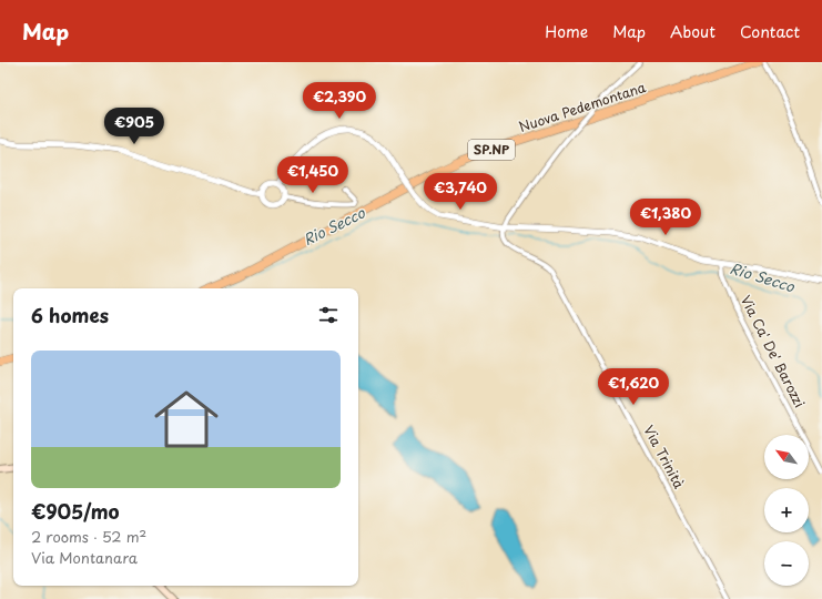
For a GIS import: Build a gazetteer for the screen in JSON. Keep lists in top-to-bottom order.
{
  "streets": {
    "main road": ["Nuova Pedemontana", "SP.NP"],
    "street": ["Via Ca' De' Barozzi", "Via Trinità"]
  },
  "water": ["Rio Secco"],
  "north": "top left",
  "page": {
    "header": "Map",
    "nav": [
      "Home",
      "Map",
      "About",
      "Contact"
    ],
    "price": [
      "€2,390",
      "€905",
      "€1,450",
      "€3,740",
      "€1,380",
      "€1,620"
    ],
    "heading": "6 homes",
    "list": [
      {
        "name": "€905/mo",
        "note": "2 rooms · 52 m² · Via Montanara"
      }
    ],
    "map_buttons": ["+", "−"]
  }
}
